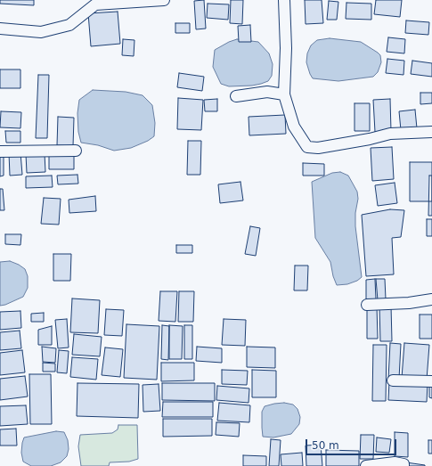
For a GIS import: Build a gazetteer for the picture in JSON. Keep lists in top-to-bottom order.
{
  "scale_bar": "50 m"
}
